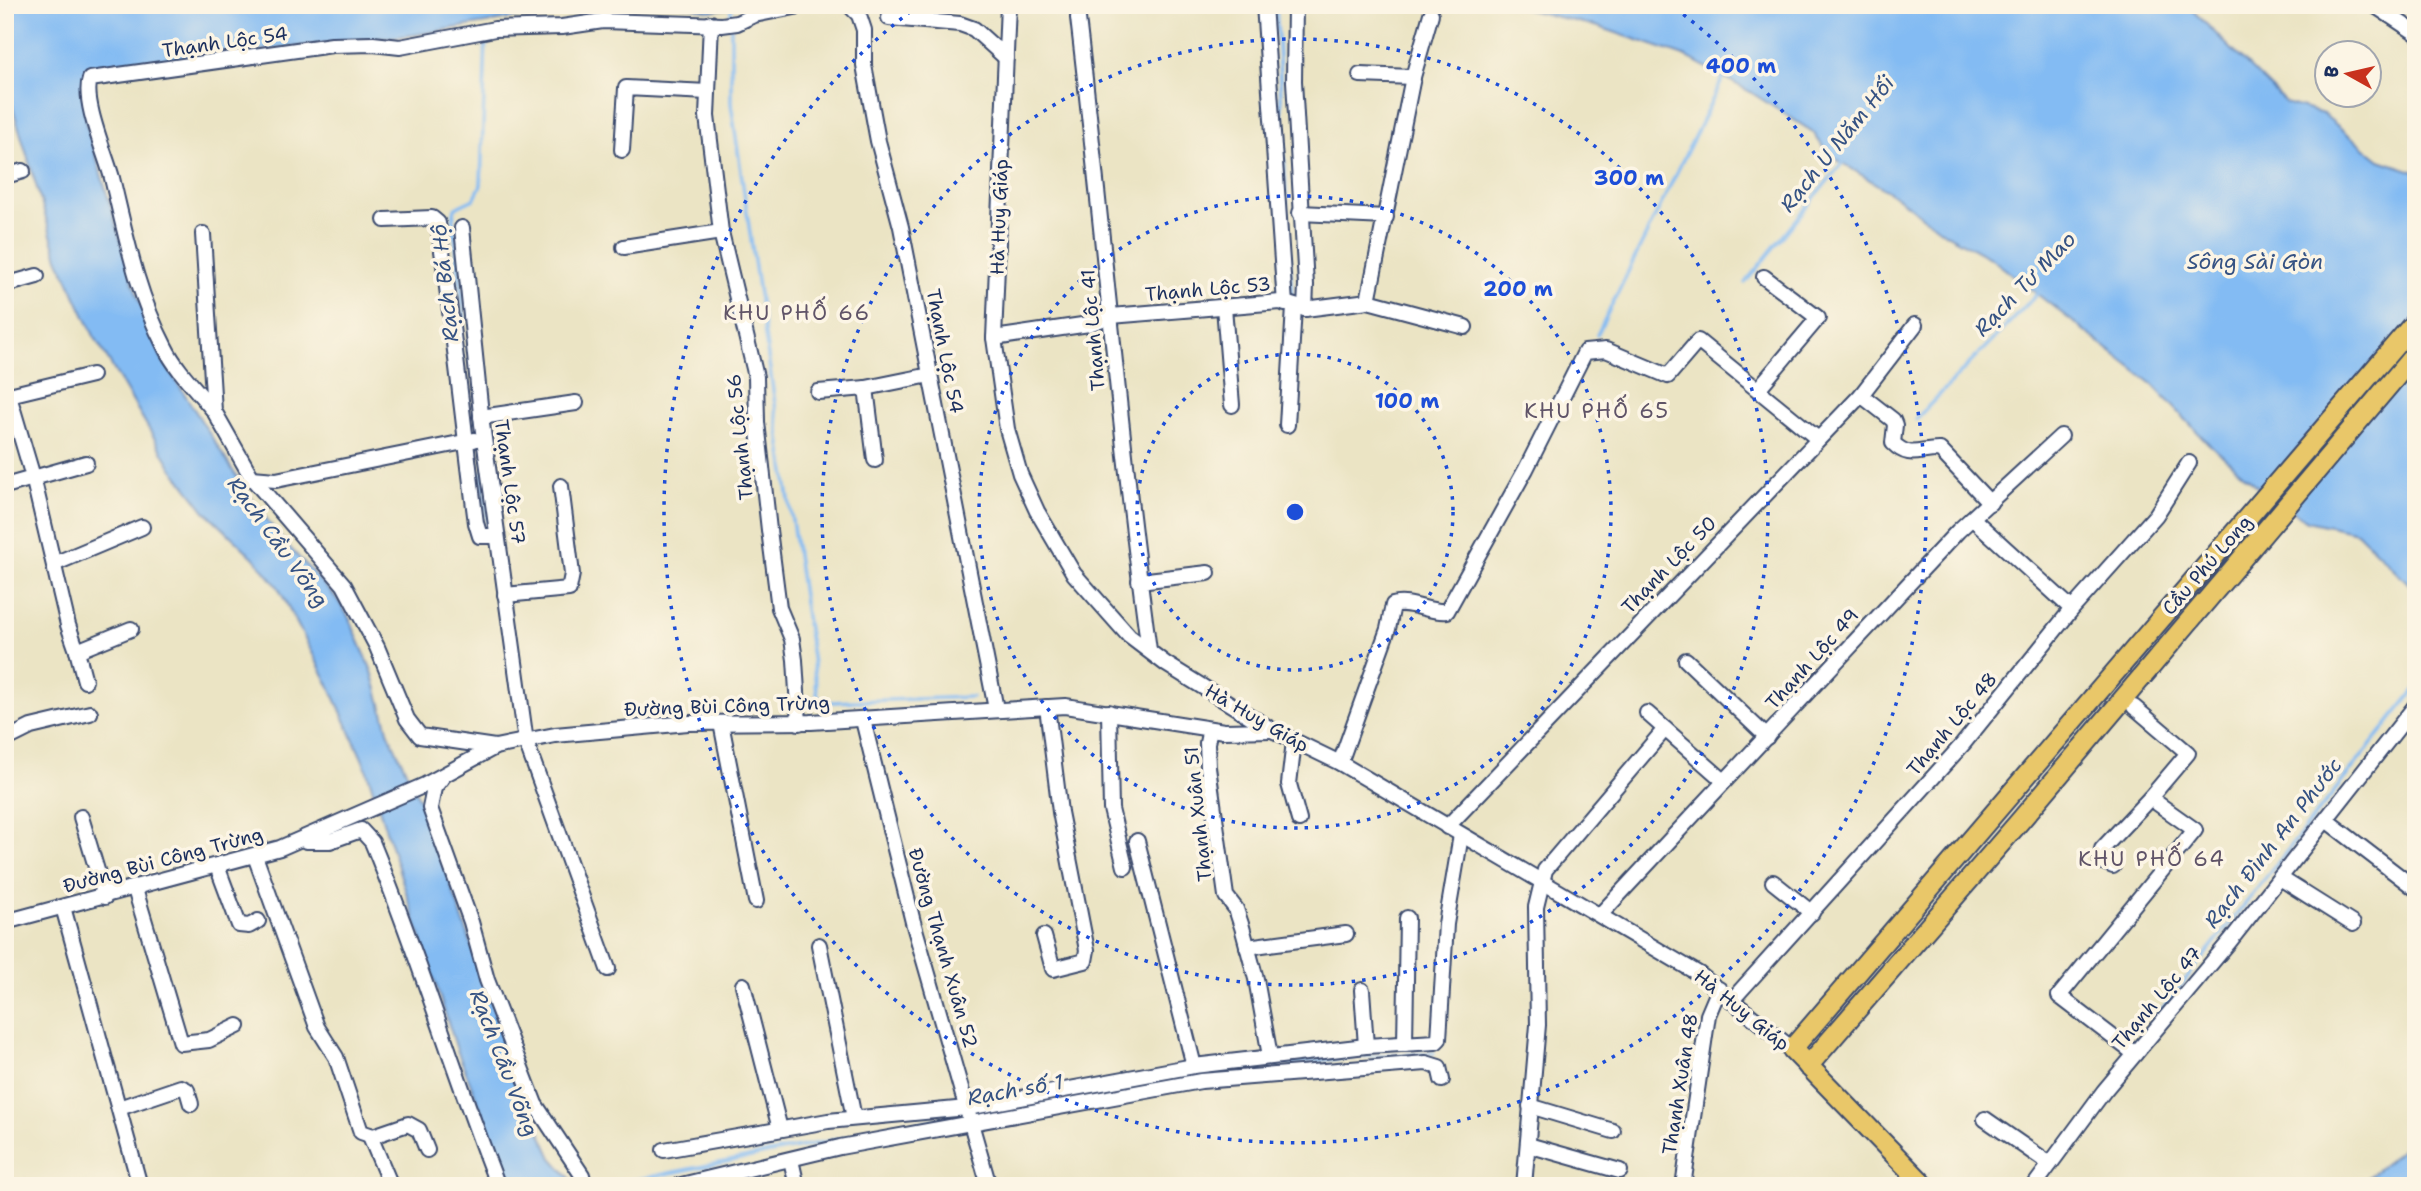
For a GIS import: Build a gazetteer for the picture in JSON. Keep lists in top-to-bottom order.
{
  "streets": {
    "main road": ["Hà Huy Giáp", "Cầu Phú Long"],
    "street": [
      "Thạnh Lộc 54",
      "Thạnh Lộc 53",
      "Thạnh Lộc 41",
      "Thạnh Lộc 56",
      "Thạnh Lộc 57",
      "Thạnh Lộc 50",
      "Thạnh Lộc 49",
      "Đường Bùi Công Trừng",
      "Thạnh Lộc 48",
      "Thạnh Xuân 51",
      "Đường Thạnh Xuân 52",
      "Thạnh Lộc 47",
      "Thạnh Xuân 48"
    ]
  },
  "crossings": [
    ["Thạnh Lộc 54", "Thạnh Lộc 56"],
    ["Thạnh Lộc 54", "Đường Bùi Công Trừng"],
    ["Hà Huy Giáp", "Thạnh Lộc 53"],
    ["Hà Huy Giáp", "Thạnh Lộc 41"],
    ["Hà Huy Giáp", "Thạnh Lộc 50"],
    ["Hà Huy Giáp", "Cầu Phú Long"],
    ["Hà Huy Giáp", "Thạnh Lộc 49"],
    ["Hà Huy Giáp", "Đường Bùi Công Trừng"],
    ["Hà Huy Giáp", "Thạnh Lộc 48"],
    ["Hà Huy Giáp", "Thạnh Xuân 48"],
    ["Thạnh Lộc 53", "Thạnh Lộc 41"],
    ["Thạnh Lộc 56", "Đường Bùi Công Trừng"],
    ["Thạnh Lộc 57", "Đường Bùi Công Trừng"],
    ["Đường Bùi Công Trừng", "Thạnh Xuân 51"],
    ["Đường Bùi Công Trừng", "Đường Thạnh Xuân 52"]
  ],
  "districts": ["KHU PHỐ 66", "KHU PHỐ 65", "KHU PHỐ 64"],
  "water": [
    "Rạch U Năm Hối",
    "Sông Sài Gòn",
    "Rạch Bá Hộ",
    "Rạch Tư Mao",
    "Rạch Cầu Võng",
    "Rạch Đình An Phước",
    "Rạch số 1"
  ],
  "north": "left",
  "rings": [
    "400 m",
    "300 m",
    "200 m",
    "100 m"
  ]
}
